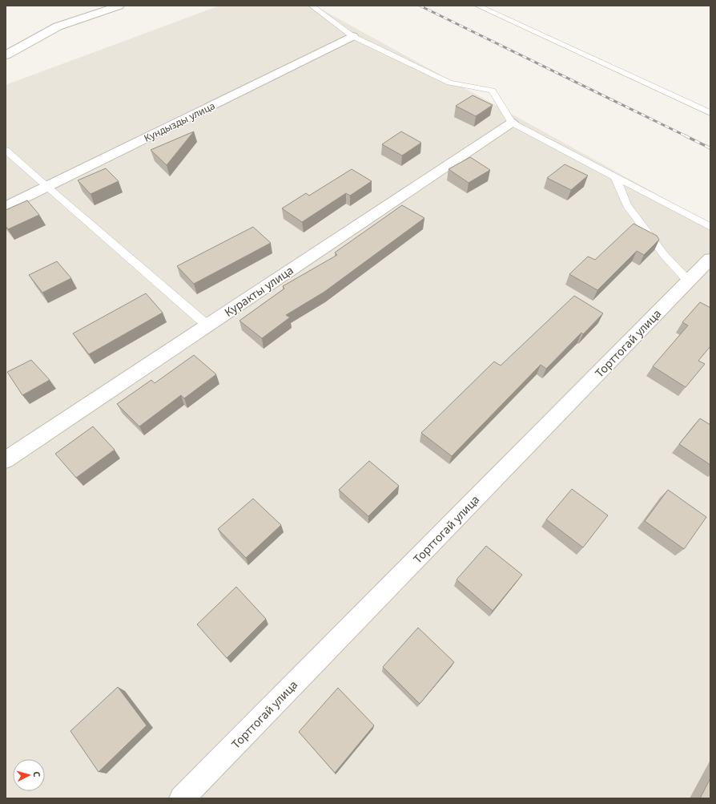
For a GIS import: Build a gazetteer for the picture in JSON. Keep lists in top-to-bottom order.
{
  "streets": {
    "street": ["Кундызды улица", "Куракты улица", "Торттогай улица"]
  },
  "north": "right"
}
